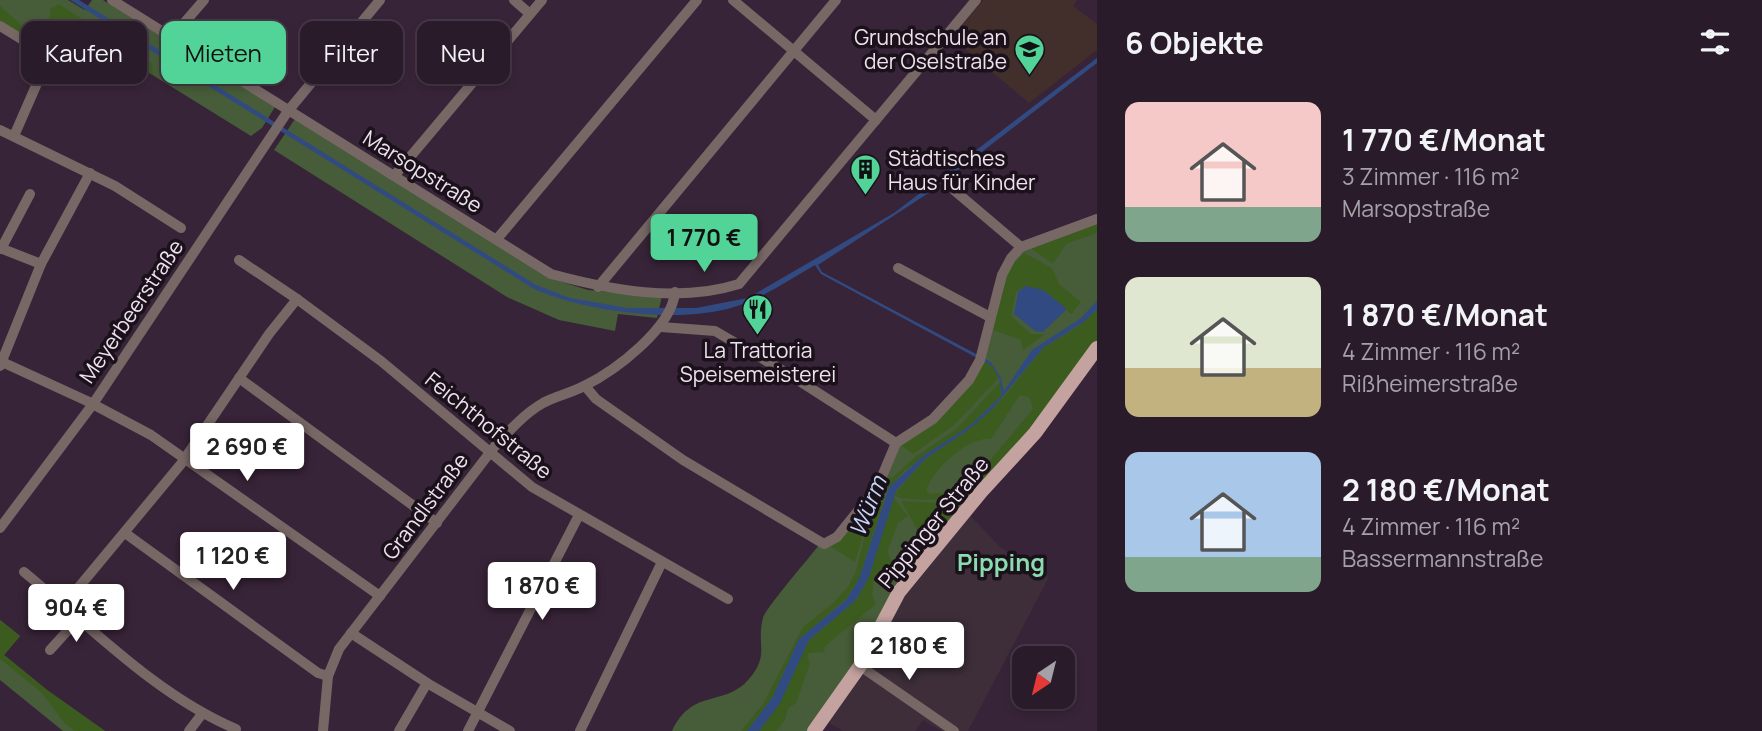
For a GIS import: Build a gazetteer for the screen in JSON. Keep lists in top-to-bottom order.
{
  "streets": {
    "main road": ["Pippinger Straße"],
    "street": [
      "Marsopstraße",
      "Meyerbeerstraße",
      "Feichthofstraße",
      "Grandlstraße"
    ]
  },
  "crossings": [
    ["Marsopstraße", "Meyerbeerstraße"],
    ["Marsopstraße", "Grandlstraße"],
    ["Feichthofstraße", "Grandlstraße"]
  ],
  "districts": ["Pipping"],
  "water": ["Würm"],
  "places": {
    "school or university": ["Grundschule an der Oselstraße"],
    "building": ["Städtisches Haus für Kinder"],
    "restaurant": ["La Trattoria Speisemeisterei"]
  },
  "north": "bottom left",
  "page": {
    "heading": "6 Objekte",
    "chip": [
      "Kaufen",
      "Mieten",
      "Filter",
      "Neu"
    ],
    "list": [
      {
        "name": "1 770 €/Monat",
        "note": "3 Zimmer · 116 m² · Marsopstraße"
      },
      {
        "name": "1 870 €/Monat",
        "note": "4 Zimmer · 116 m² · Rißheimerstraße"
      },
      {
        "name": "2 180 €/Monat",
        "note": "4 Zimmer · 116 m² · Bassermannstraße"
      }
    ],
    "price": [
      "1 770 €",
      "2 690 €",
      "1 120 €",
      "1 870 €",
      "904 €",
      "2 180 €"
    ]
  }
}
